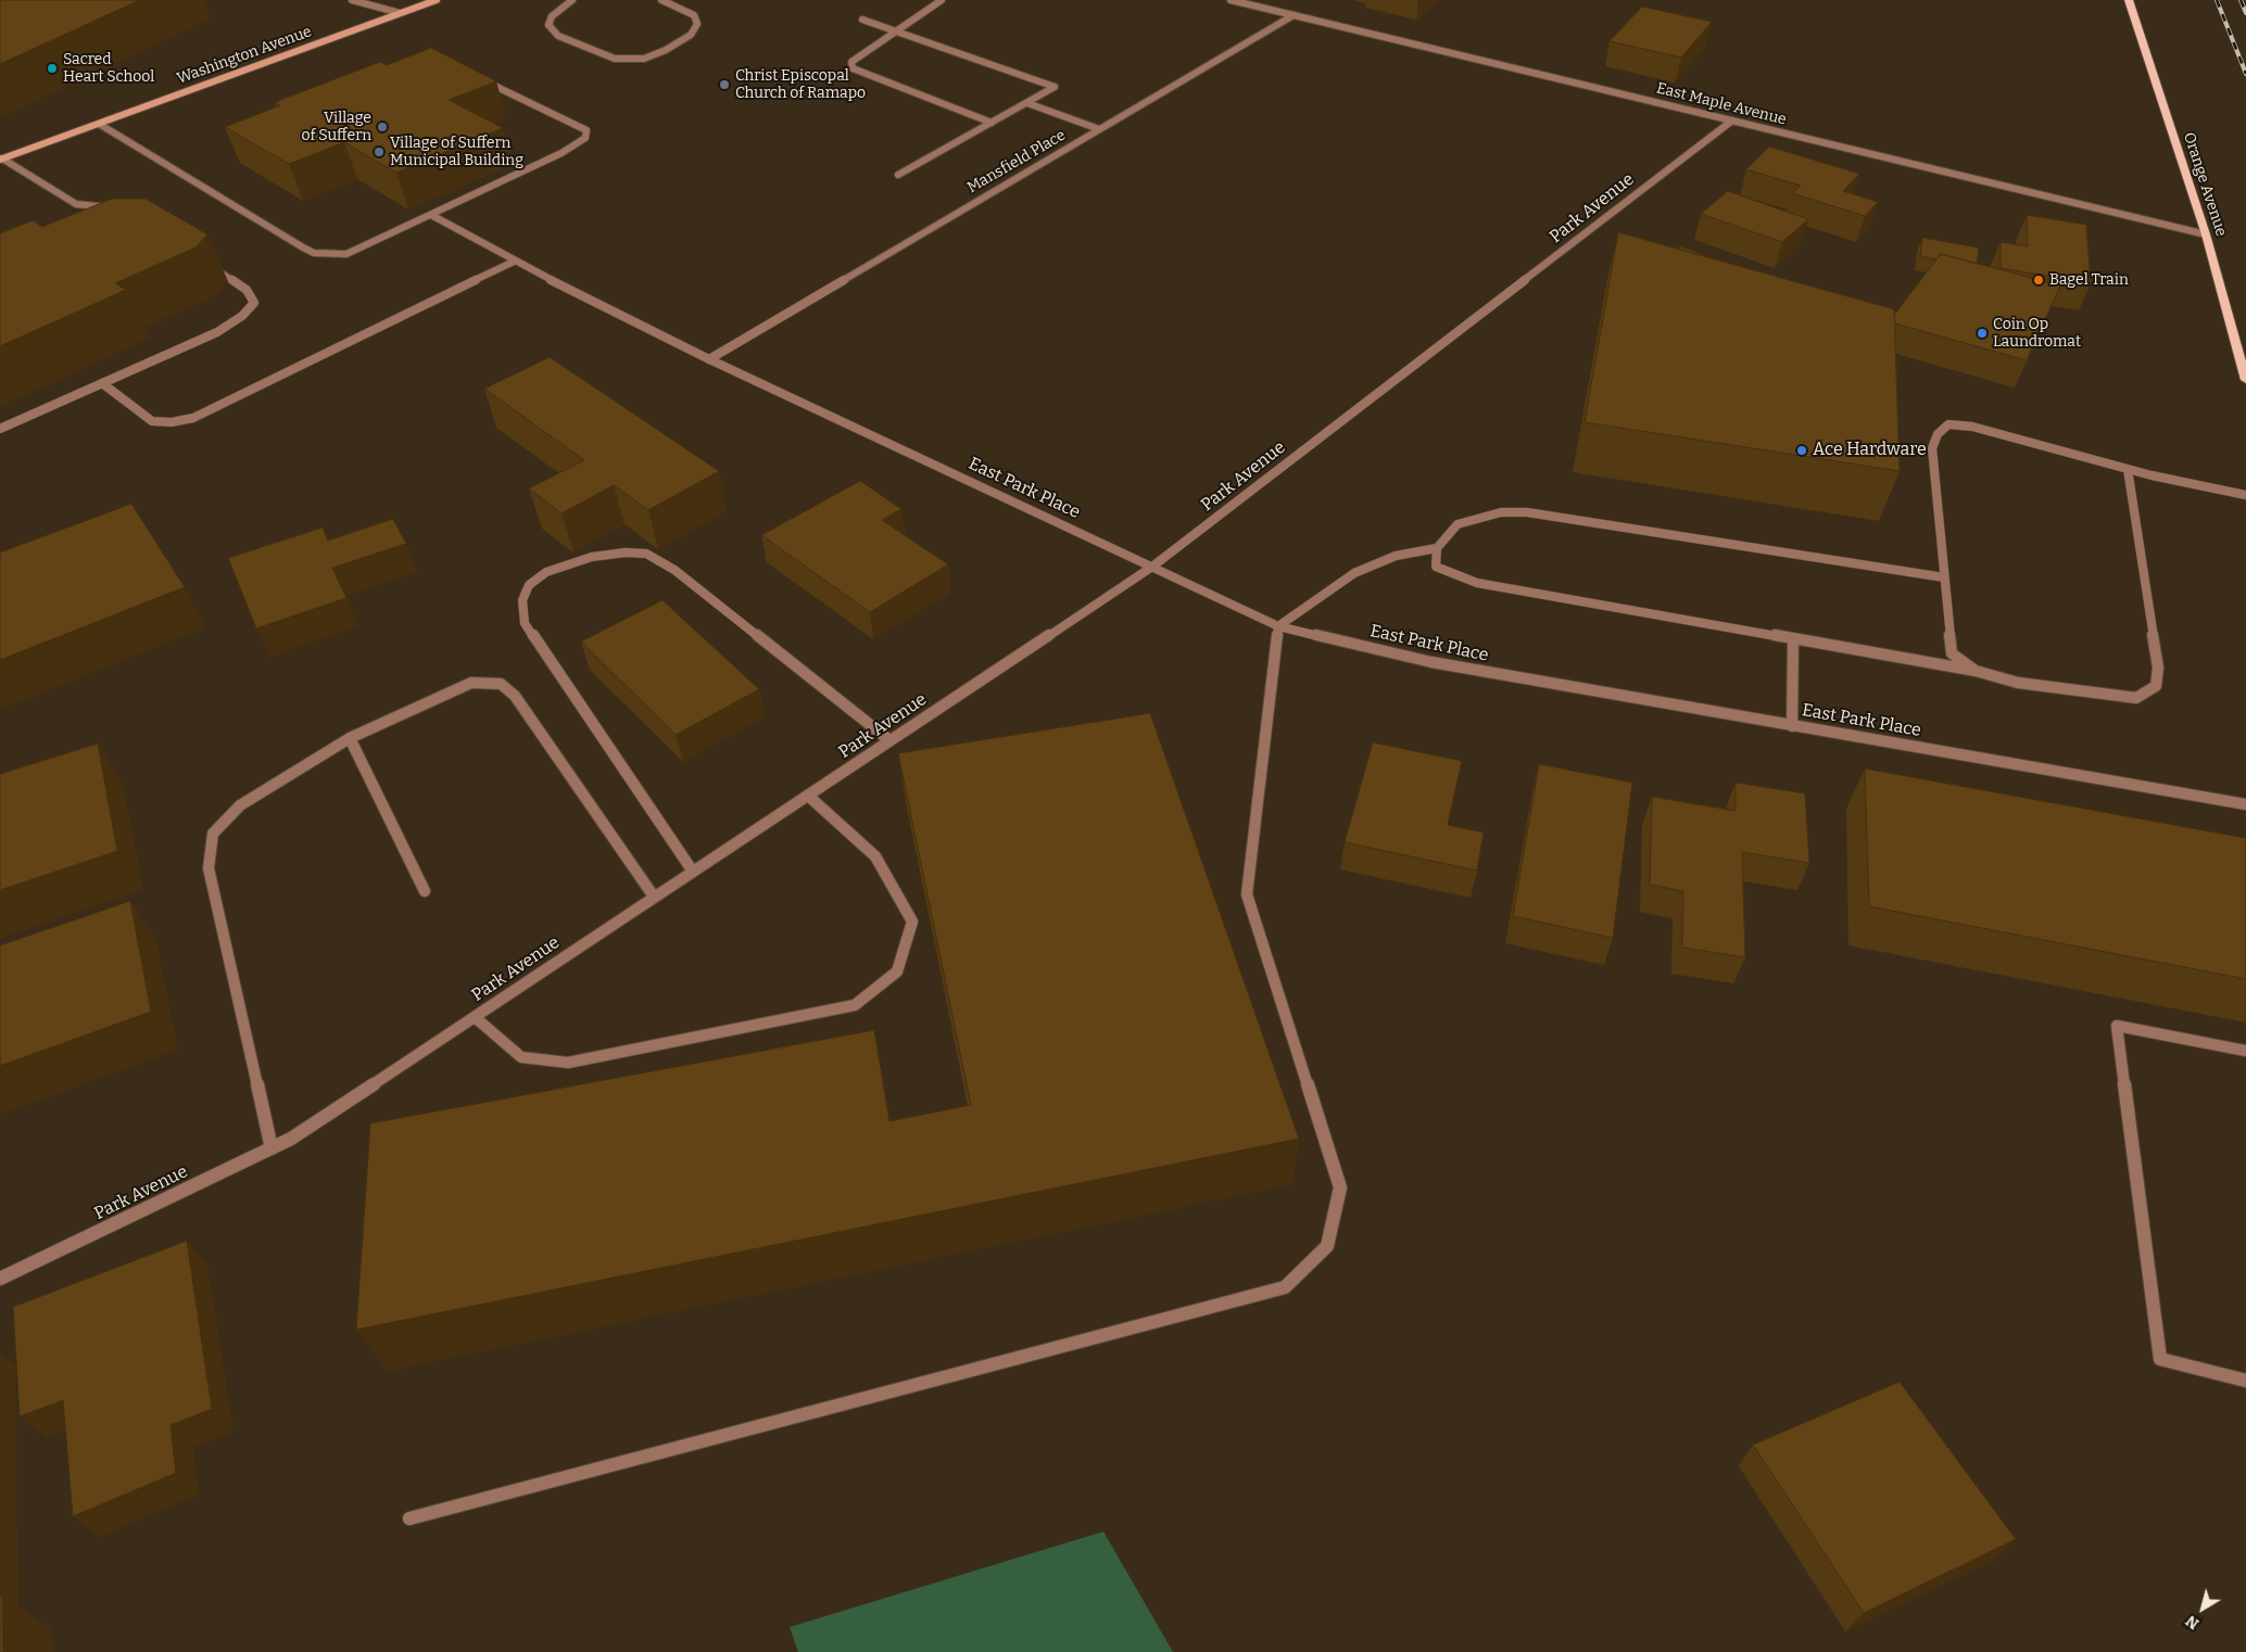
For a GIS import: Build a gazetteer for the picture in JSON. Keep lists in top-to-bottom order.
{
  "streets": {
    "main road": ["Orange Avenue"],
    "street": [
      "Washington Avenue",
      "East Maple Avenue",
      "Mansfield Place",
      "Park Avenue",
      "East Park Place"
    ]
  },
  "crossings": [
    ["East Maple Avenue", "Mansfield Place"],
    ["East Maple Avenue", "Orange Avenue"],
    ["East Maple Avenue", "Park Avenue"],
    ["Mansfield Place", "East Park Place"],
    ["Park Avenue", "East Park Place"]
  ],
  "places": [
    "Sacred Heart School",
    "Christ Episcopal Church of Ramapo",
    "Village of Suffern",
    "Village of Suffern Municipal Building",
    "Bagel Train",
    "Coin Op Laundromat",
    "Ace Hardware"
  ],
  "north": "bottom left"
}
